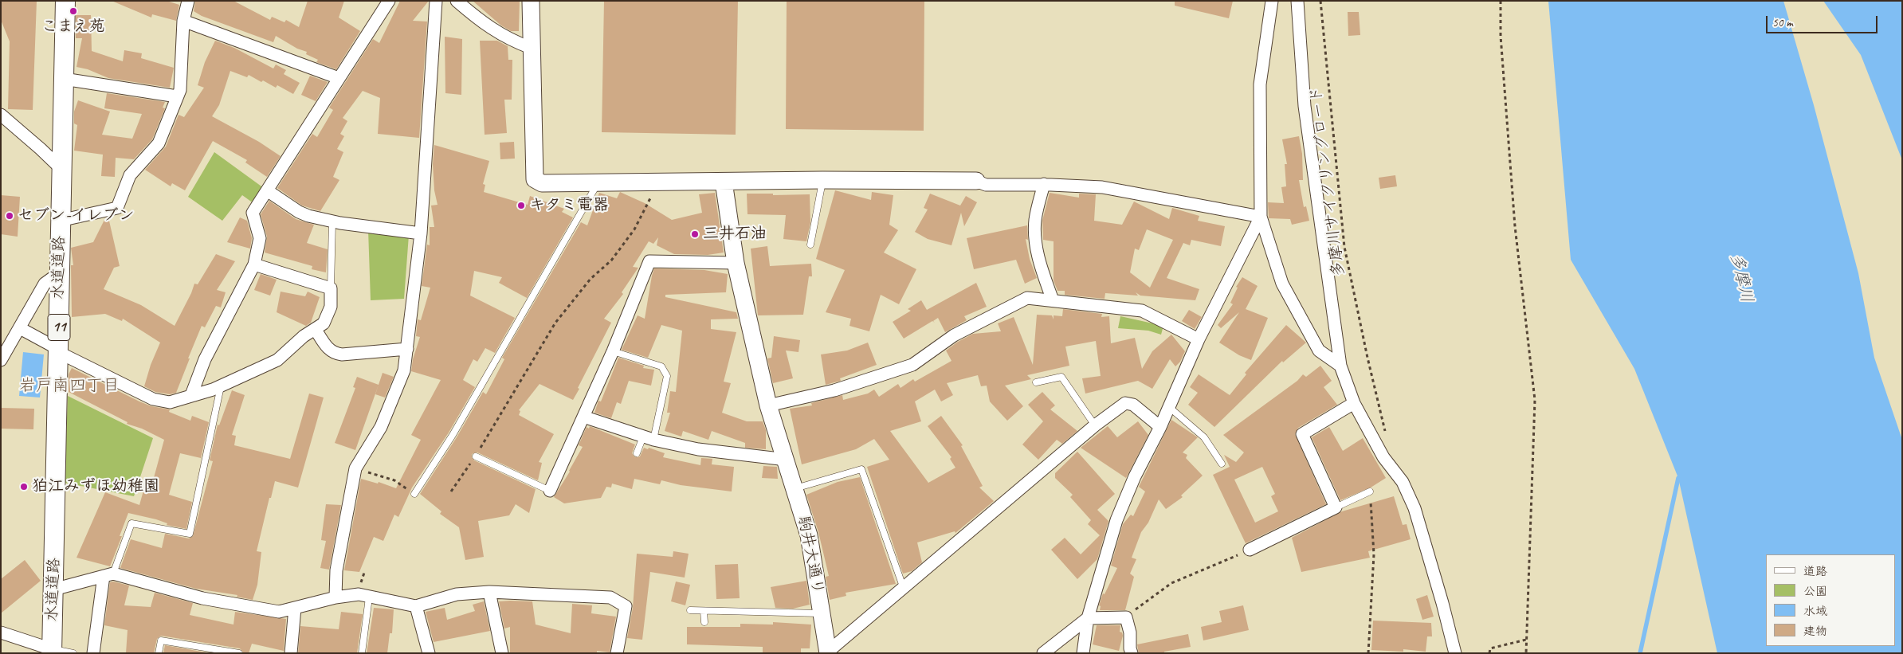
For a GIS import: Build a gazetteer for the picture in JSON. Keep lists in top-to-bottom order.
{
  "streets": {
    "main road": ["水道道路", "11"],
    "street": ["駒井大通り"],
    "path": ["多摩川サイクリングロード"]
  },
  "districts": ["岩戸南四丁目"],
  "water": ["多摩川"],
  "places": [
    "こまえ苑",
    "キタミ電器",
    "セブン-イレブン",
    "三井石油",
    "狛江みずほ幼稚園"
  ],
  "legend": [
    "道路",
    "公園",
    "水域",
    "建物"
  ],
  "scale_bar": "50 m"
}
